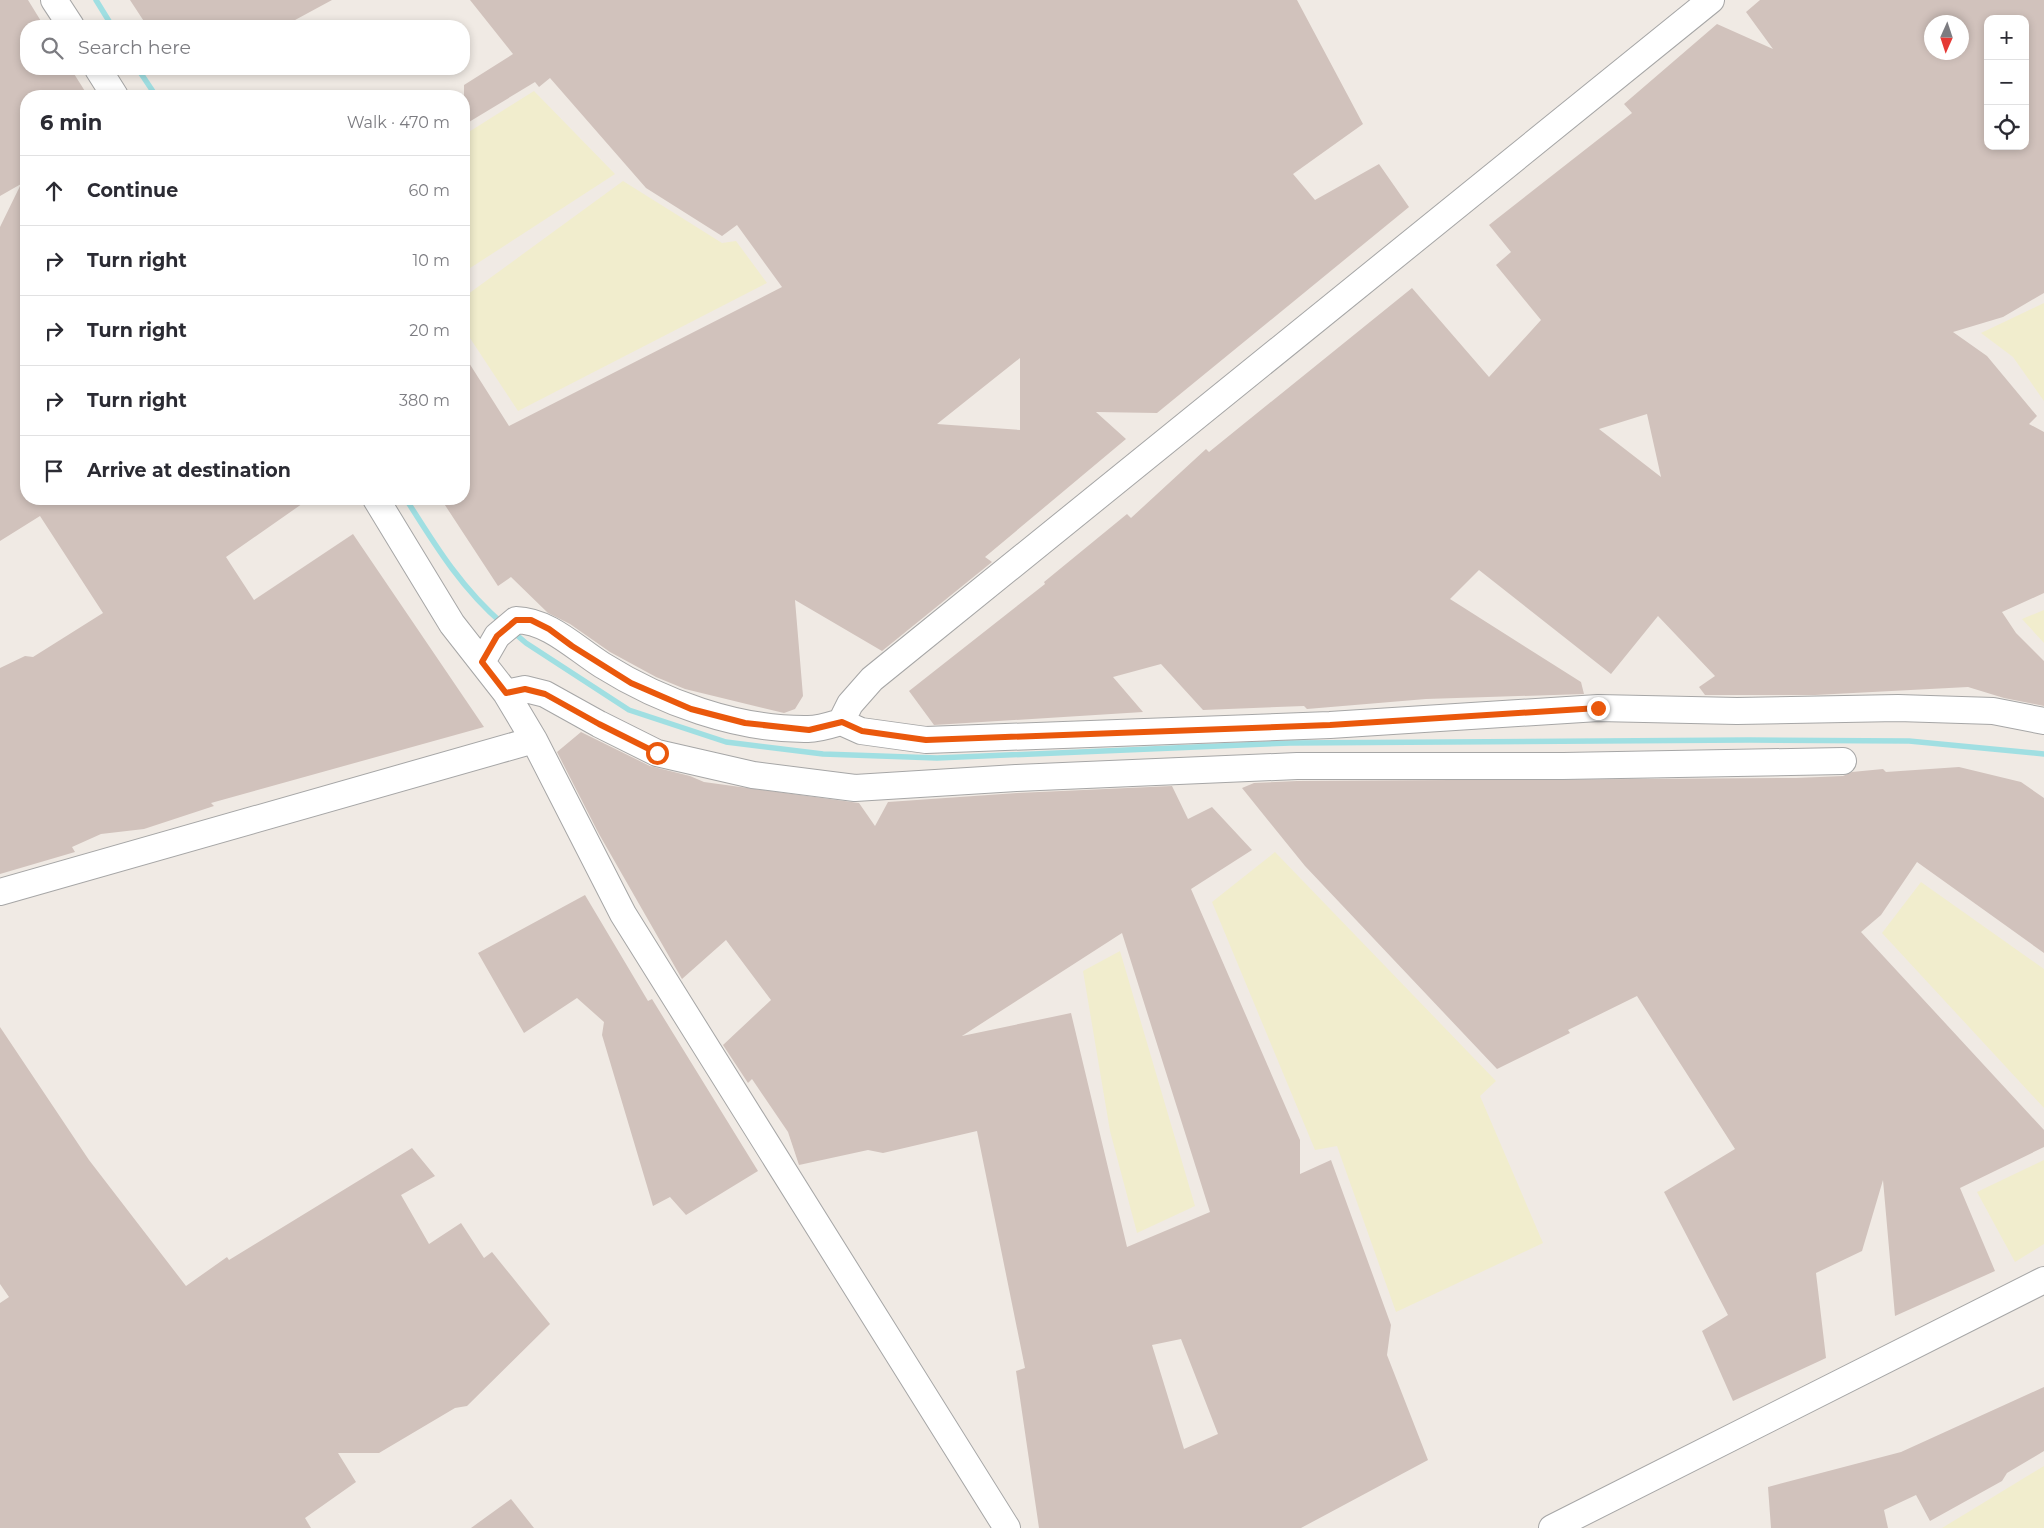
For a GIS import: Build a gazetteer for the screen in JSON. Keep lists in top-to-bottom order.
{
  "north": "bottom",
  "page": {
    "map_buttons": ["+", "−"],
    "search": "Search here",
    "heading": ["6 min", "Walk · 470 m"],
    "list": [
      ["Continue", "60 m"],
      ["Turn right", "10 m"],
      ["Turn right", "20 m"],
      ["Turn right", "380 m"],
      "Arrive at destination"
    ]
  }
}
